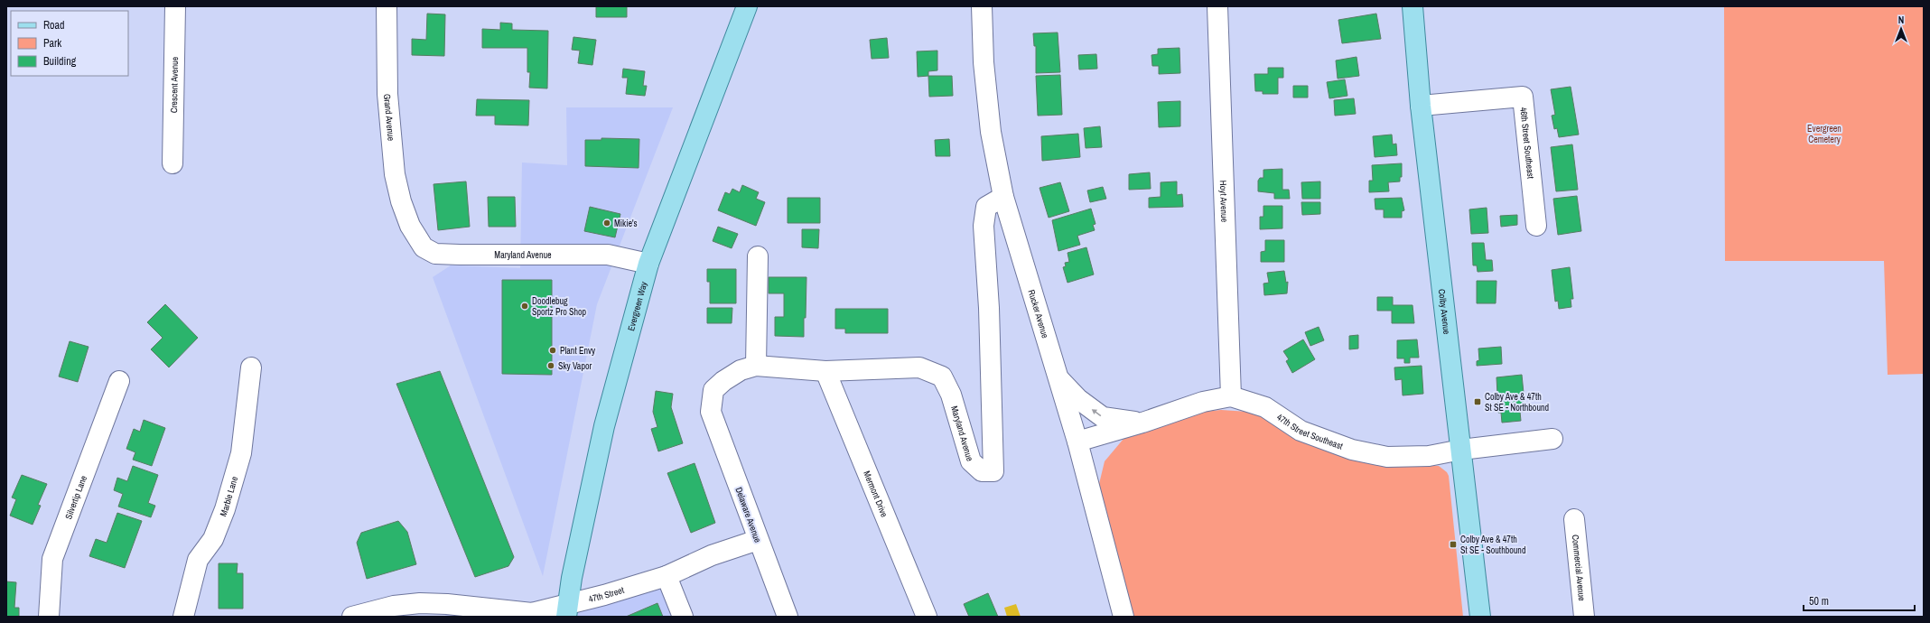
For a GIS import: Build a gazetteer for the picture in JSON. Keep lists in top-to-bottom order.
{
  "streets": {
    "main road": ["Evergreen Way", "Colby Avenue"],
    "street": [
      "Crescent Avenue",
      "Grand Avenue",
      "46th Street Southeast",
      "Hoyt Avenue",
      "Maryland Avenue",
      "Rucker Avenue",
      "47th Street Southeast",
      "Mermont Drive",
      "Marble Lane",
      "Silvertip Lane",
      "Delaware Avenue",
      "Commercial Avenue",
      "47th Street"
    ]
  },
  "crossings": [
    ["Grand Avenue", "Maryland Avenue"],
    ["46th Street Southeast", "Colby Avenue"],
    ["Hoyt Avenue", "47th Street Southeast"],
    ["Maryland Avenue", "Evergreen Way"],
    ["Maryland Avenue", "Rucker Avenue"],
    ["Maryland Avenue", "Mermont Drive"],
    ["Maryland Avenue", "Delaware Avenue"],
    ["Evergreen Way", "47th Street"],
    ["Colby Avenue", "47th Street Southeast"],
    ["Rucker Avenue", "47th Street Southeast"],
    ["Delaware Avenue", "47th Street"]
  ],
  "parks": ["Evergreen Cemetery"],
  "places": {
    "other": [
      "Mikie's",
      "Doodlebug Sportz Pro Shop",
      "Plant Envy",
      "Sky Vapor"
    ],
    "transit": ["Colby Ave & 47th St SE - Northbound", "Colby Ave & 47th St SE - Southbound"]
  },
  "legend": ["Road", "Park", "Building"],
  "scale_bar": "50 m",
  "north": "top"
}
